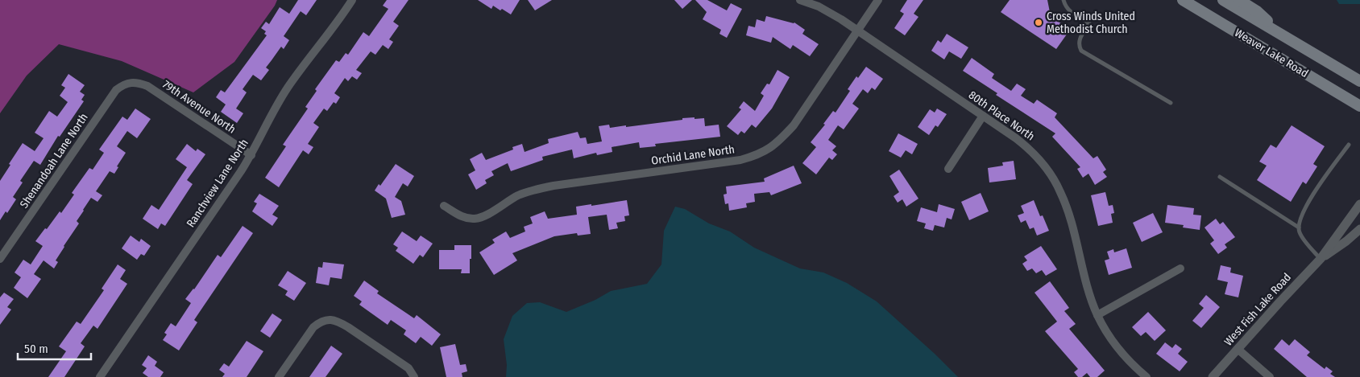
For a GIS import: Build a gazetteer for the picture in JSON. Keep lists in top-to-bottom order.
{
  "streets": {
    "main road": ["Weaver Lake Road"],
    "street": [
      "79th Avenue North",
      "80th Place North",
      "Orchid Lane North",
      "Shenandoah Lane North",
      "Ranchview Lane North",
      "West Fish Lake Road"
    ]
  },
  "crossings": [
    ["79th Avenue North", "Shenandoah Lane North"],
    ["79th Avenue North", "Ranchview Lane North"],
    ["80th Place North", "Orchid Lane North"]
  ],
  "places": ["Cross Winds United Methodist Church"],
  "scale_bar": "50 m"
}
